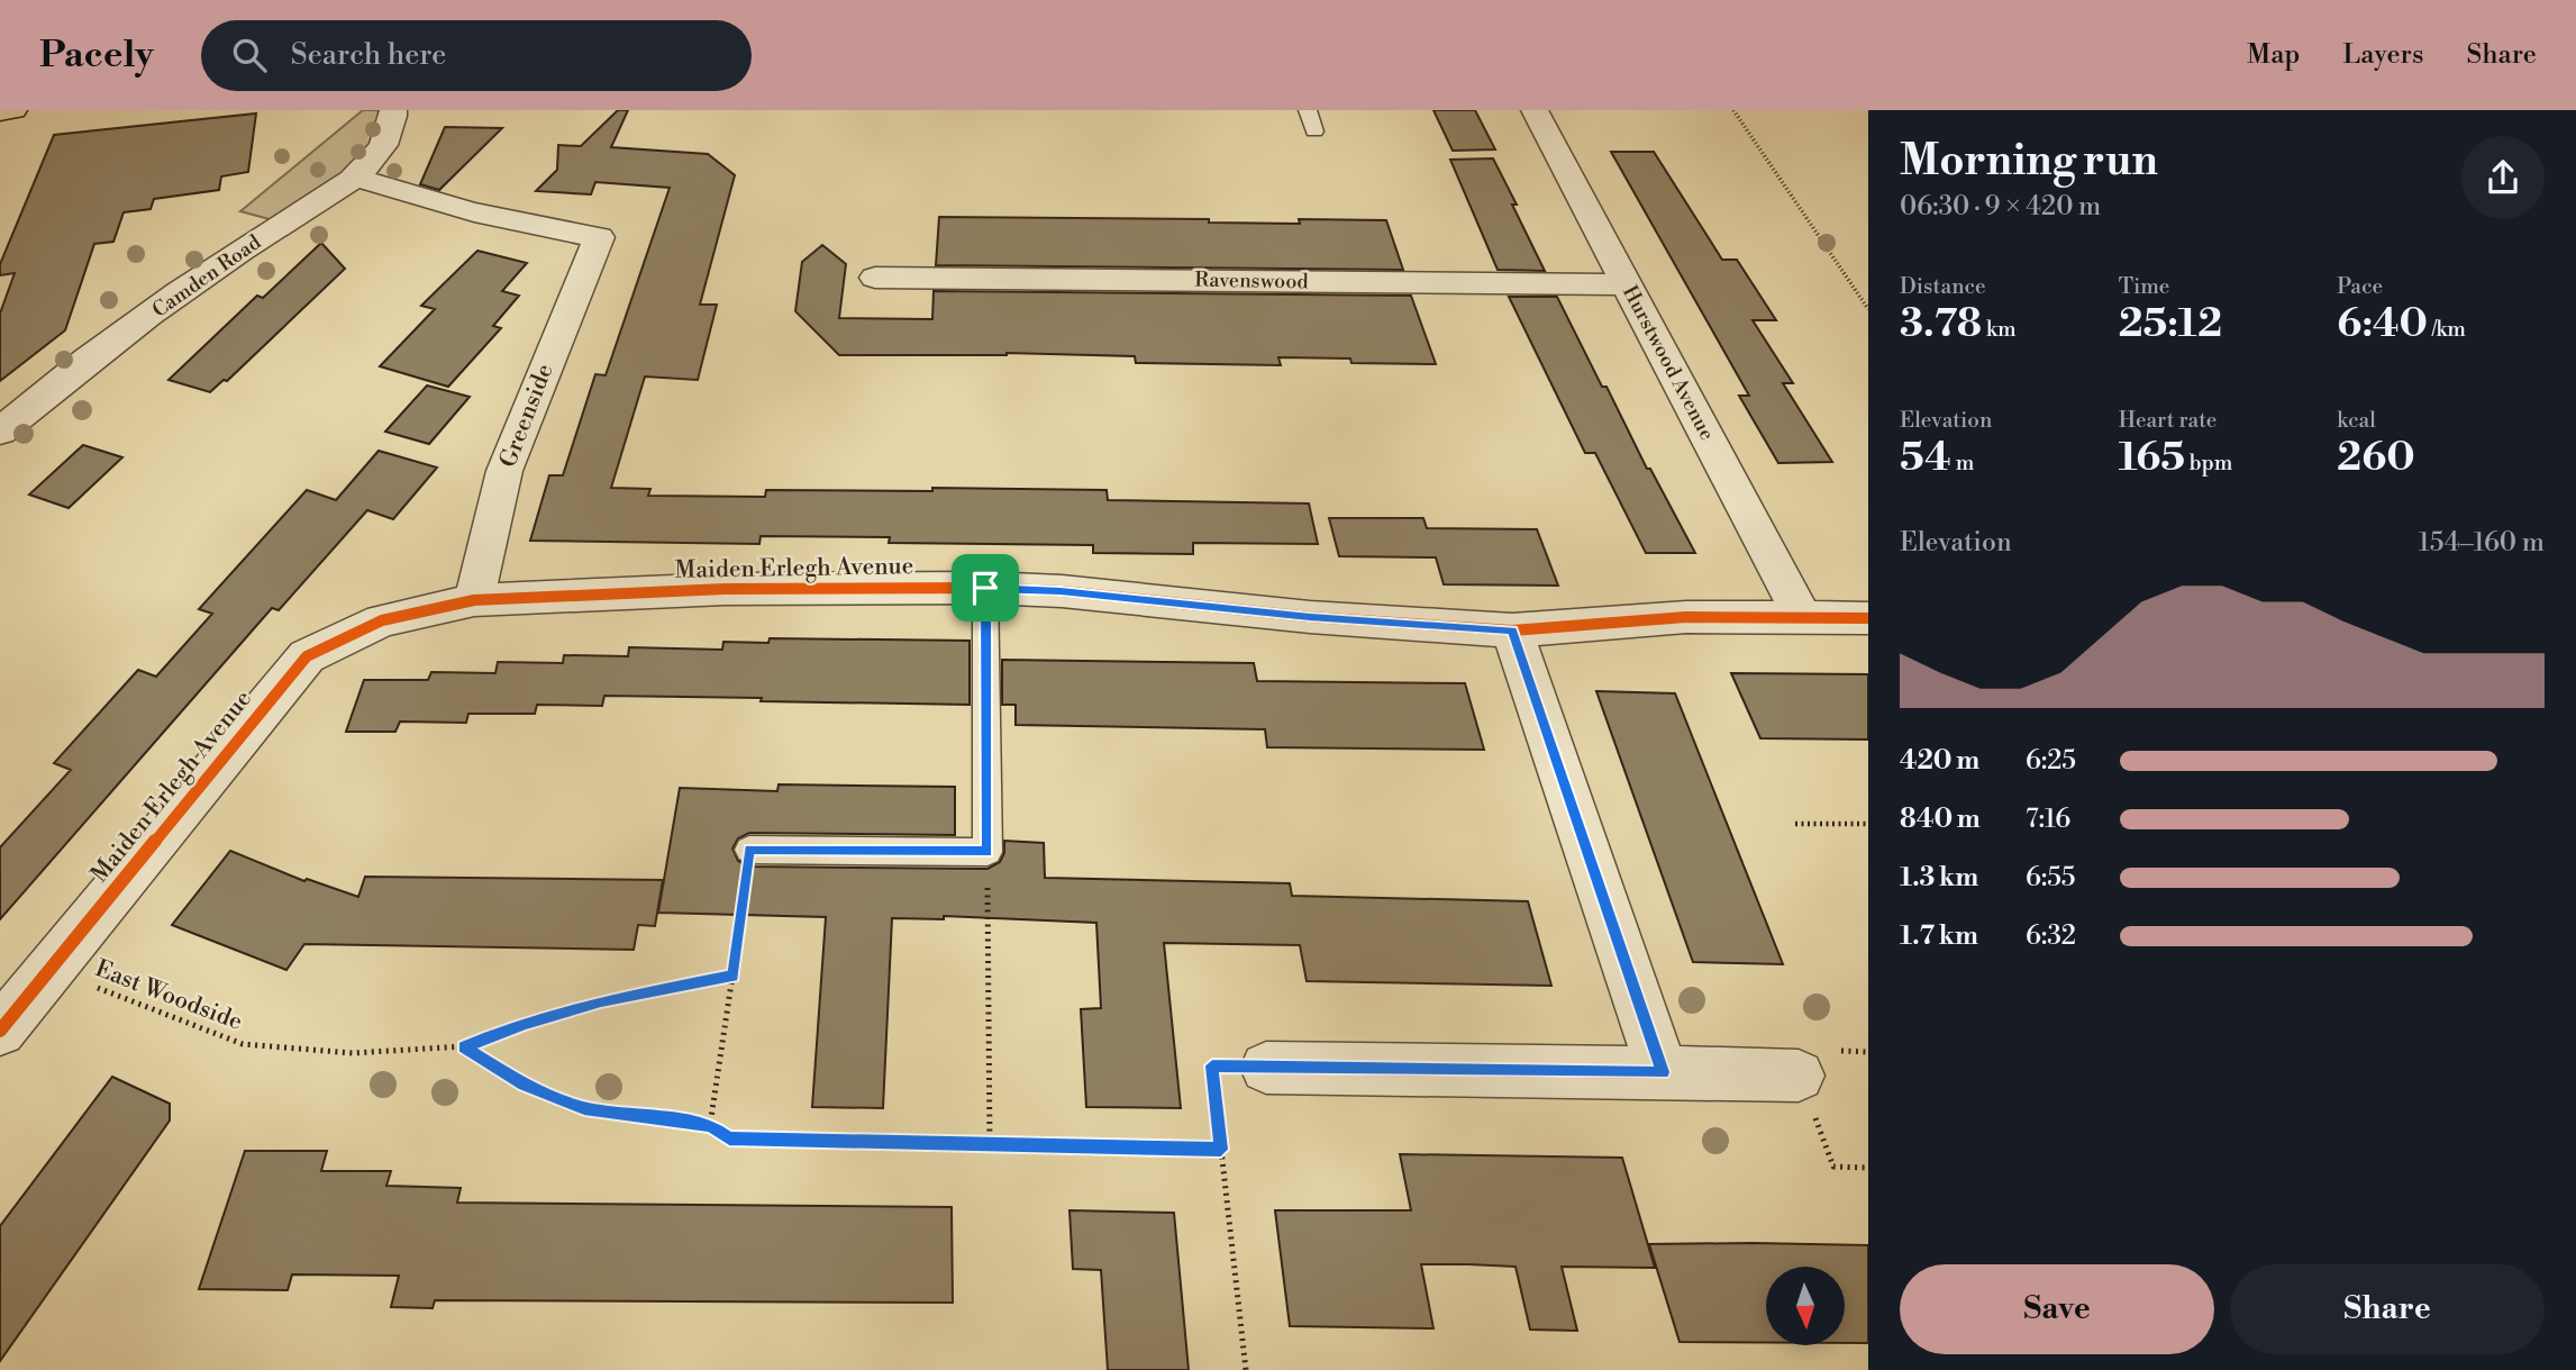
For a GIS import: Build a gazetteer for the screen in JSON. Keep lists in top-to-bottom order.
{
  "streets": {
    "street": [
      "Camden Road",
      "Ravenswood",
      "Hurstwood Avenue",
      "Greenside",
      "Maiden Erlegh Avenue"
    ],
    "path": ["East Woodside"]
  },
  "crossings": [
    ["Camden Road", "Greenside"],
    ["Ravenswood", "Hurstwood Avenue"],
    ["Hurstwood Avenue", "Maiden Erlegh Avenue"],
    ["Greenside", "Maiden Erlegh Avenue"],
    ["Maiden Erlegh Avenue", "East Woodside"]
  ],
  "north": "bottom",
  "page": {
    "header": "Pacely",
    "search": "Search here",
    "nav": ["Map", "Layers", "Share"],
    "heading": ["Morning run", "06:30 · 9 × 420 m"],
    "stats": [
      ["Distance", "3.78 km"],
      ["Time", "25:12"],
      ["Pace", "6:40 /km"],
      ["Elevation", "54 m"],
      ["Heart rate", "165 bpm"],
      ["kcal", "260"]
    ],
    "chart": ["Elevation", "154–160 m"],
    "list": [
      {
        "name": "420 m",
        "note": "6:25"
      },
      {
        "name": "840 m",
        "note": "7:16"
      },
      {
        "name": "1.3 km",
        "note": "6:55"
      },
      {
        "name": "1.7 km",
        "note": "6:32"
      }
    ],
    "buttons": ["Save", "Share"]
  }
}
